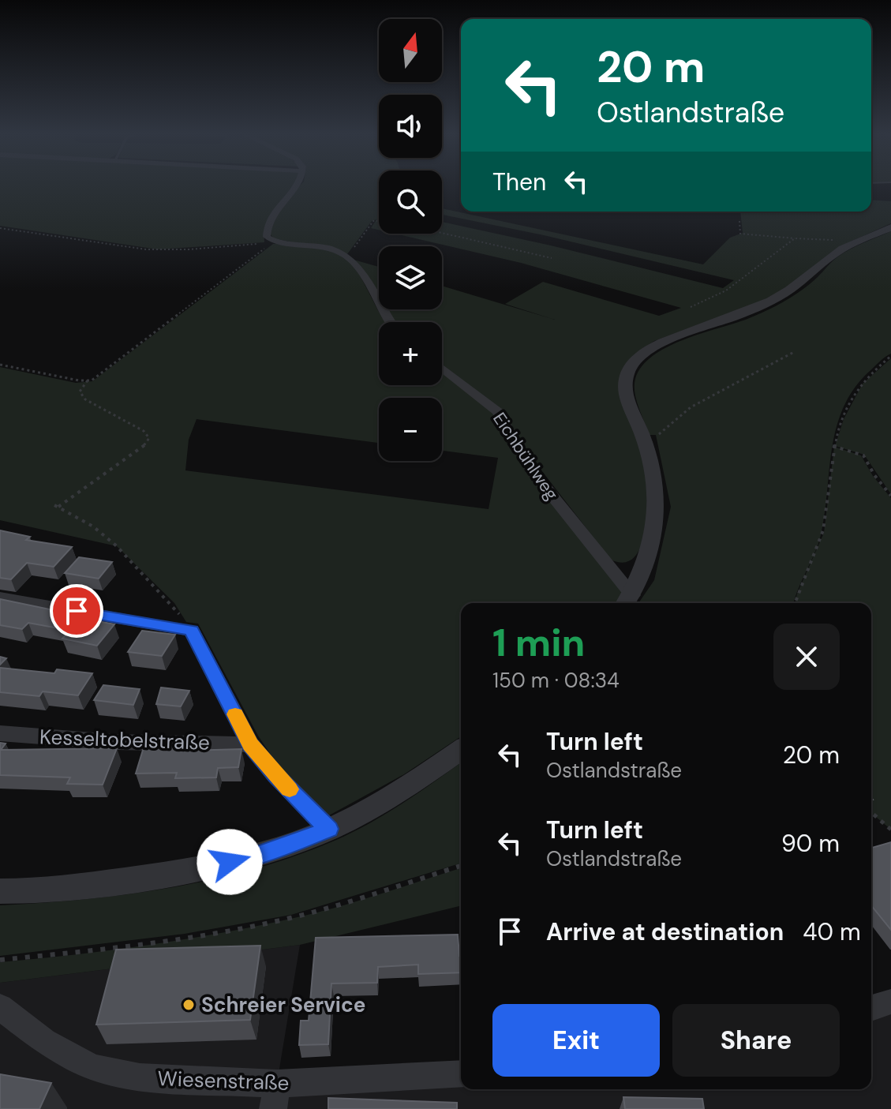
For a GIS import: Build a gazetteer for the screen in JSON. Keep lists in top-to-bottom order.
{
  "streets": {
    "street": ["Eichbühlweg", "Kesseltobelstraße", "Wiesenstraße"]
  },
  "places": ["Schreier Service"],
  "north": "top",
  "page": {
    "map_buttons": ["+", "−"],
    "turn": ["20 m", "Ostlandstraße"],
    "then": "Then",
    "heading": ["1 min", "150 m · 08:34"],
    "list": [
      {
        "name": "Turn left",
        "note": "Ostlandstraße",
        "value": "20 m"
      },
      {
        "name": "Turn left",
        "note": "Ostlandstraße",
        "value": "90 m"
      },
      {
        "name": "Arrive at destination",
        "value": "40 m"
      }
    ],
    "buttons": ["Exit", "Share"]
  }
}
